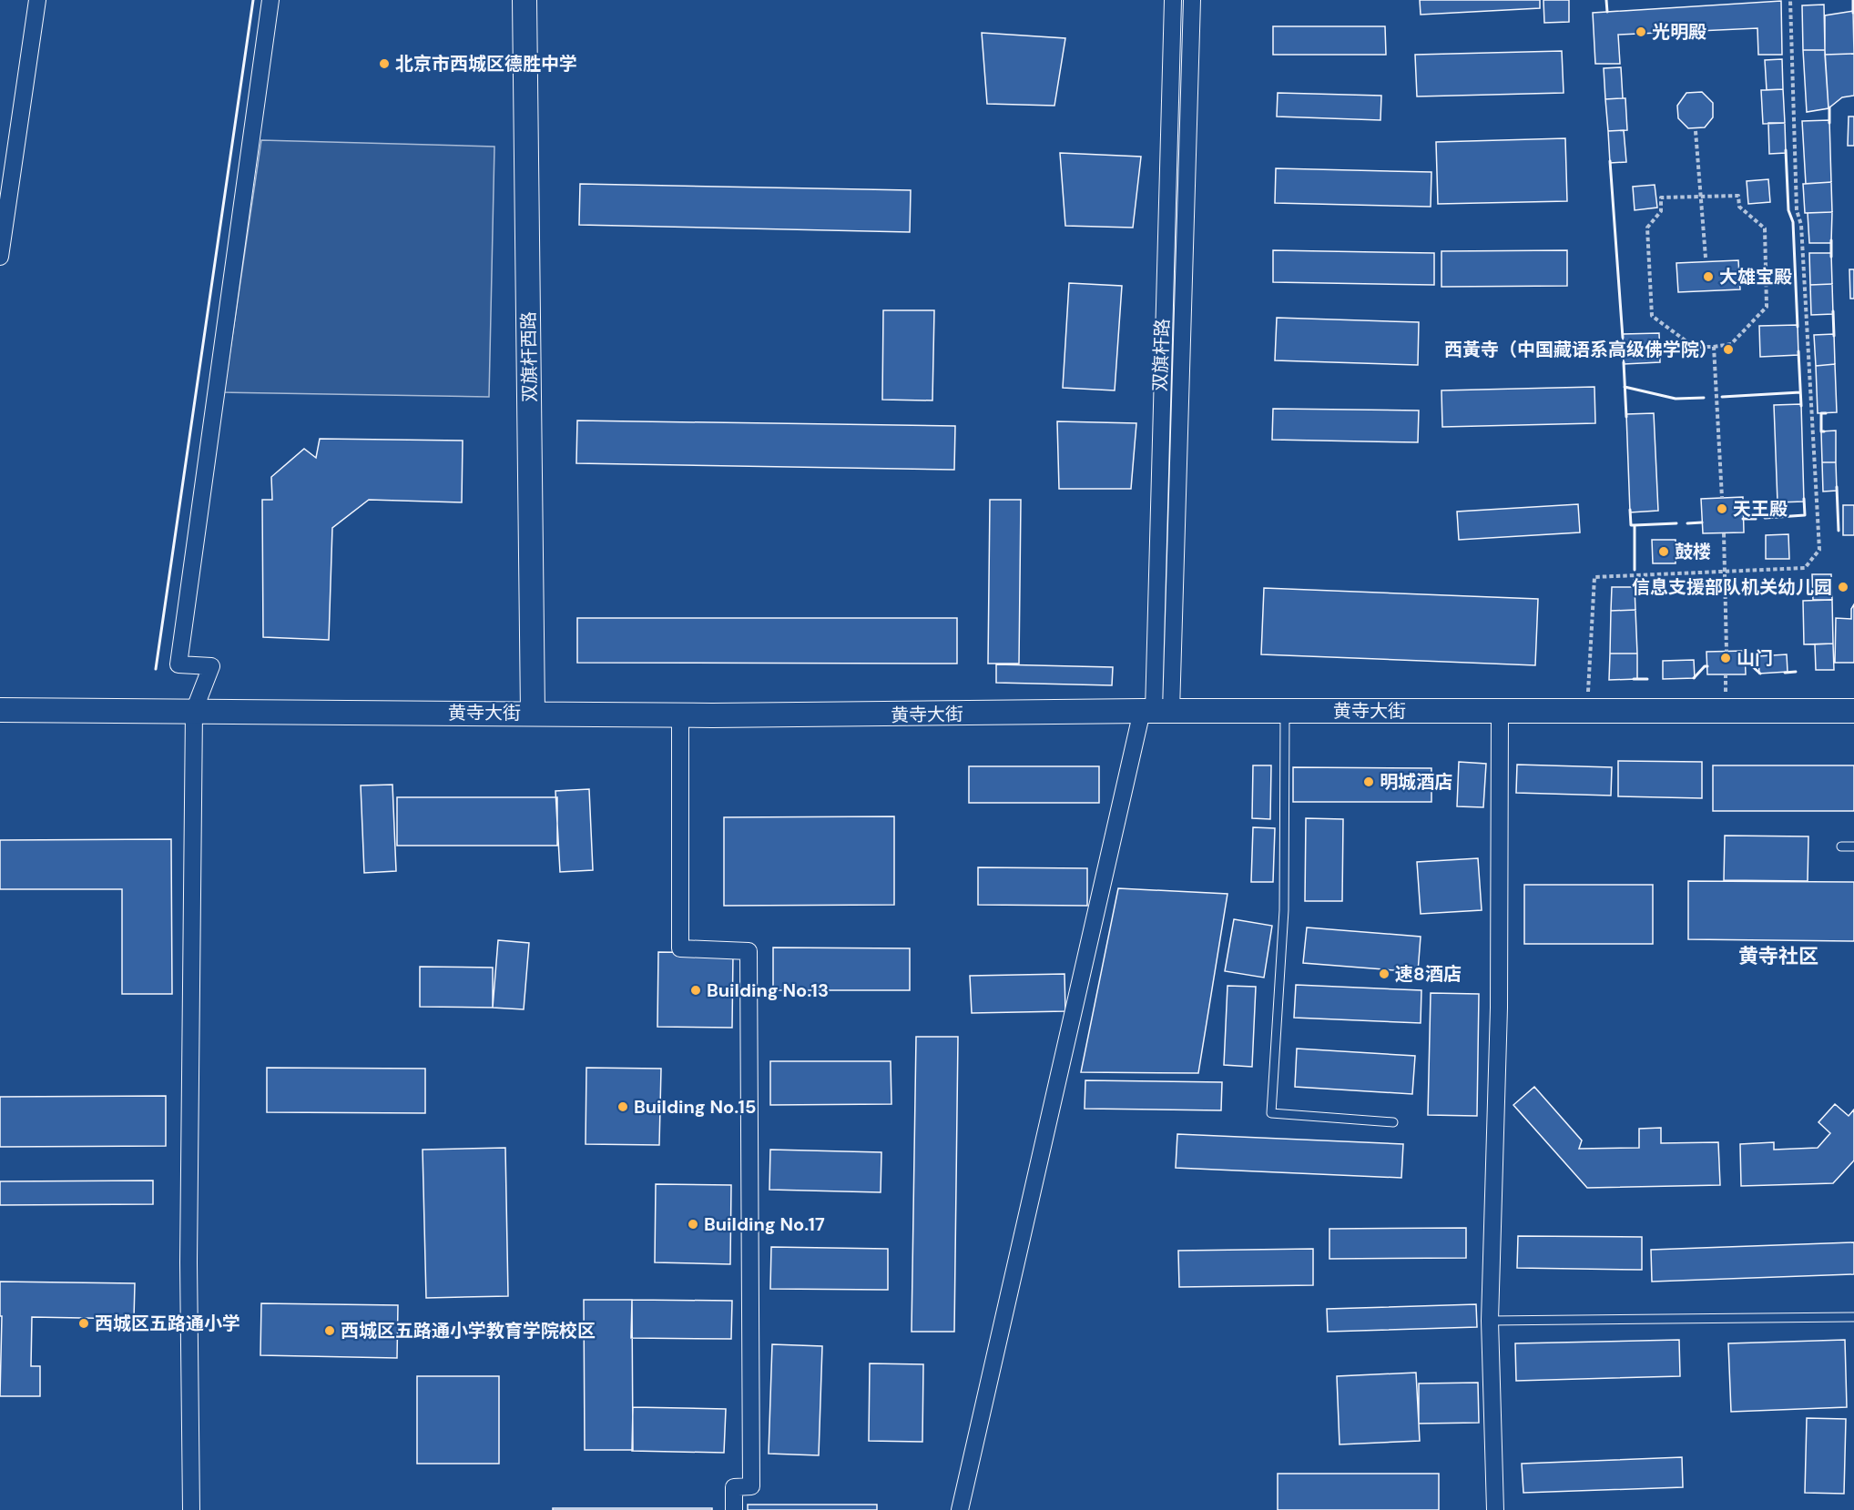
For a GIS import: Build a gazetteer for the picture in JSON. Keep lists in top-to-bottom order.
{
  "streets": {
    "street": ["双旗杆路", "双旗杆西路", "黄寺大街"]
  },
  "crossings": [
    ["双旗杆路", "黄寺大街"],
    ["双旗杆西路", "黄寺大街"]
  ],
  "districts": ["黄寺社区"],
  "places": [
    "光明殿",
    "北京市西城区德胜中学",
    "大雄宝殿",
    "西黃寺（中国藏语系高级佛学院）",
    "天王殿",
    "鼓楼",
    "信息支援部队机关幼儿园",
    "山门",
    "明城酒店",
    "速8酒店",
    "Building No.13",
    "Building No.15",
    "Building No.17",
    "西城区五路通小学",
    "西城区五路通小学教育学院校区"
  ]
}
